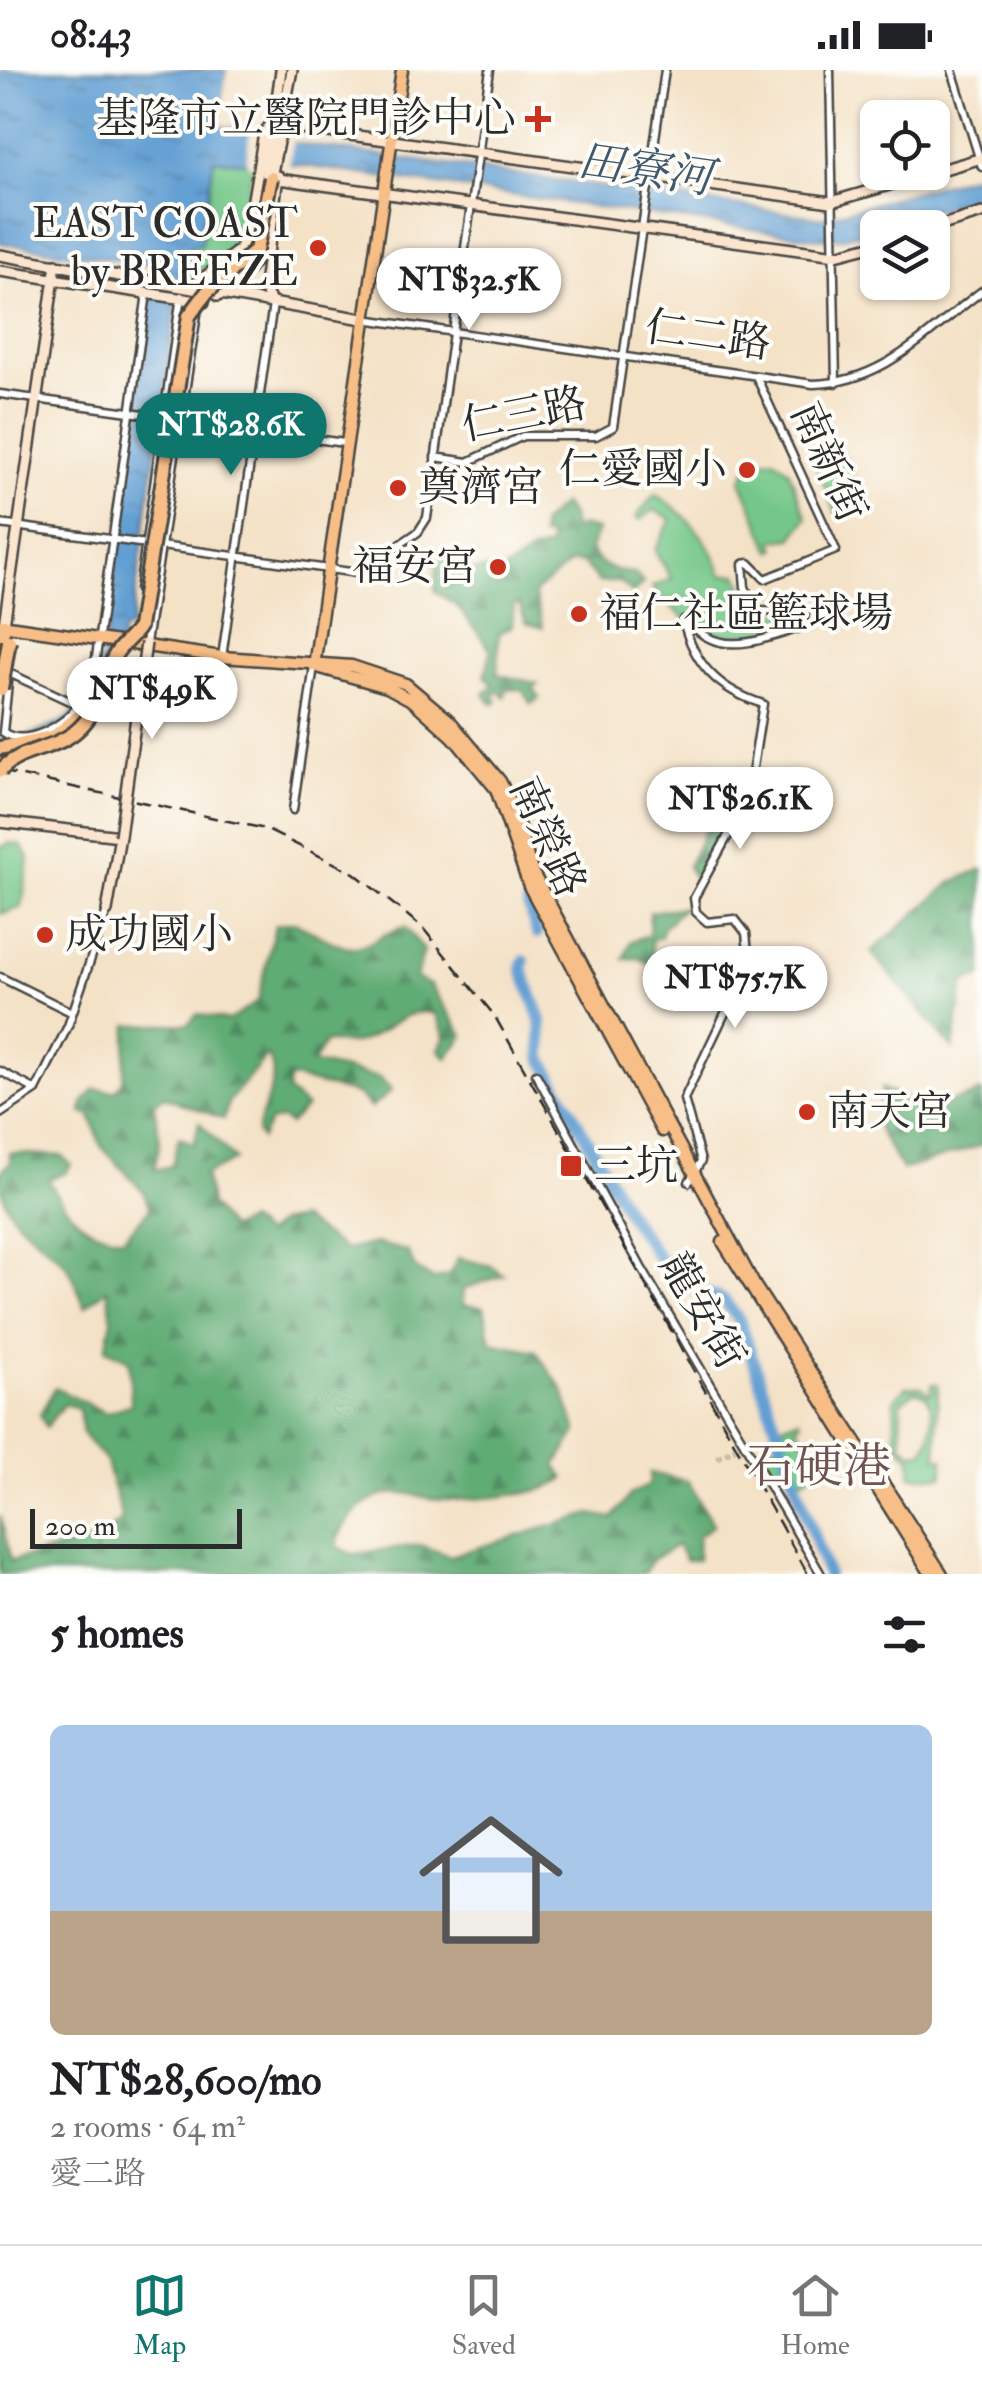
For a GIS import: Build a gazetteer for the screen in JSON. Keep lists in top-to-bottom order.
{
  "streets": {
    "main road": ["南榮路"],
    "street": [
      "仁二路",
      "仁三路",
      "南新街",
      "龍安街"
    ]
  },
  "crossings": [
    ["仁二路", "仁三路"],
    ["仁二路", "南新街"],
    ["南新街", "南榮路"]
  ],
  "districts": ["石硬港"],
  "water": ["田寮河"],
  "places": {
    "health": ["基隆市立醫院門診中心"],
    "other": [
      "EAST COAST by BREEZE",
      "仁愛國小",
      "奠濟宮",
      "福安宮",
      "福仁社區籃球場",
      "成功國小",
      "南天宮"
    ],
    "transit": ["三坑"]
  },
  "scale_bar": "200 m",
  "page": {
    "status": "08:43",
    "price": [
      "NT$32.5K",
      "NT$28.6K",
      "NT$49K",
      "NT$26.1K",
      "NT$75.7K"
    ],
    "scale": "200 m",
    "heading": "5 homes",
    "list": [
      {
        "name": "NT$28,600/mo",
        "note": "2 rooms · 64 m² · 愛二路"
      }
    ],
    "tabs": ["Map", "Saved", "Home"]
  }
}
